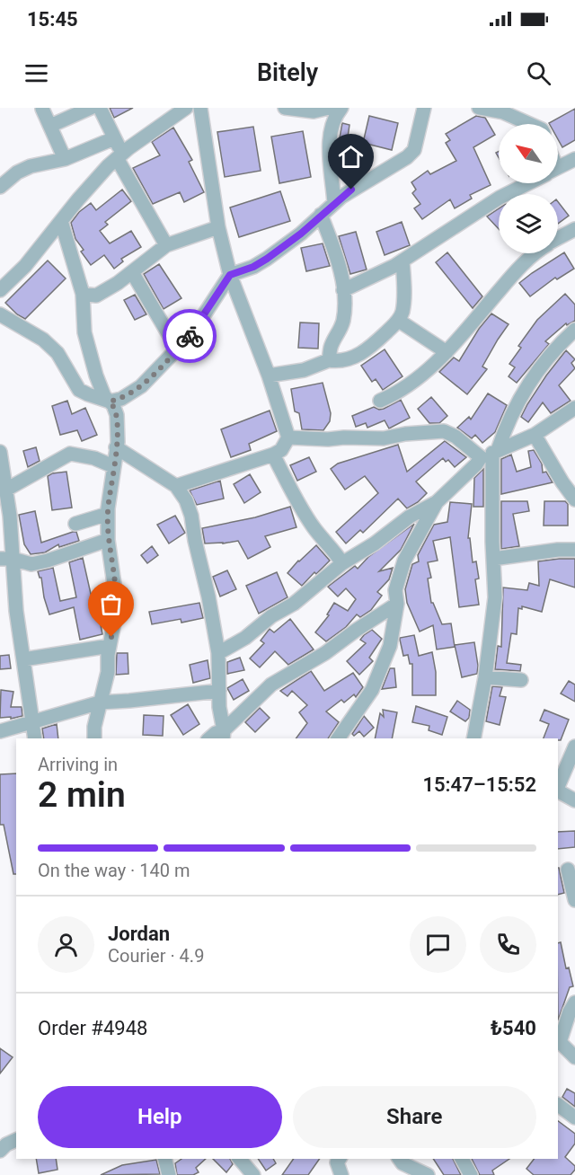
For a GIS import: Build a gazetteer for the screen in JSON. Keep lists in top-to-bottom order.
{
  "north": "top left",
  "page": {
    "status": "15:45",
    "header": "Bitely",
    "heading": ["2 min", "Arriving in", "15:47–15:52"],
    "panel": [
      "Jordan",
      "Courier · 4.9",
      "Order #4948",
      "₺540"
    ],
    "bar": "On the way · 140 m",
    "buttons": ["Help", "Share"]
  }
}
